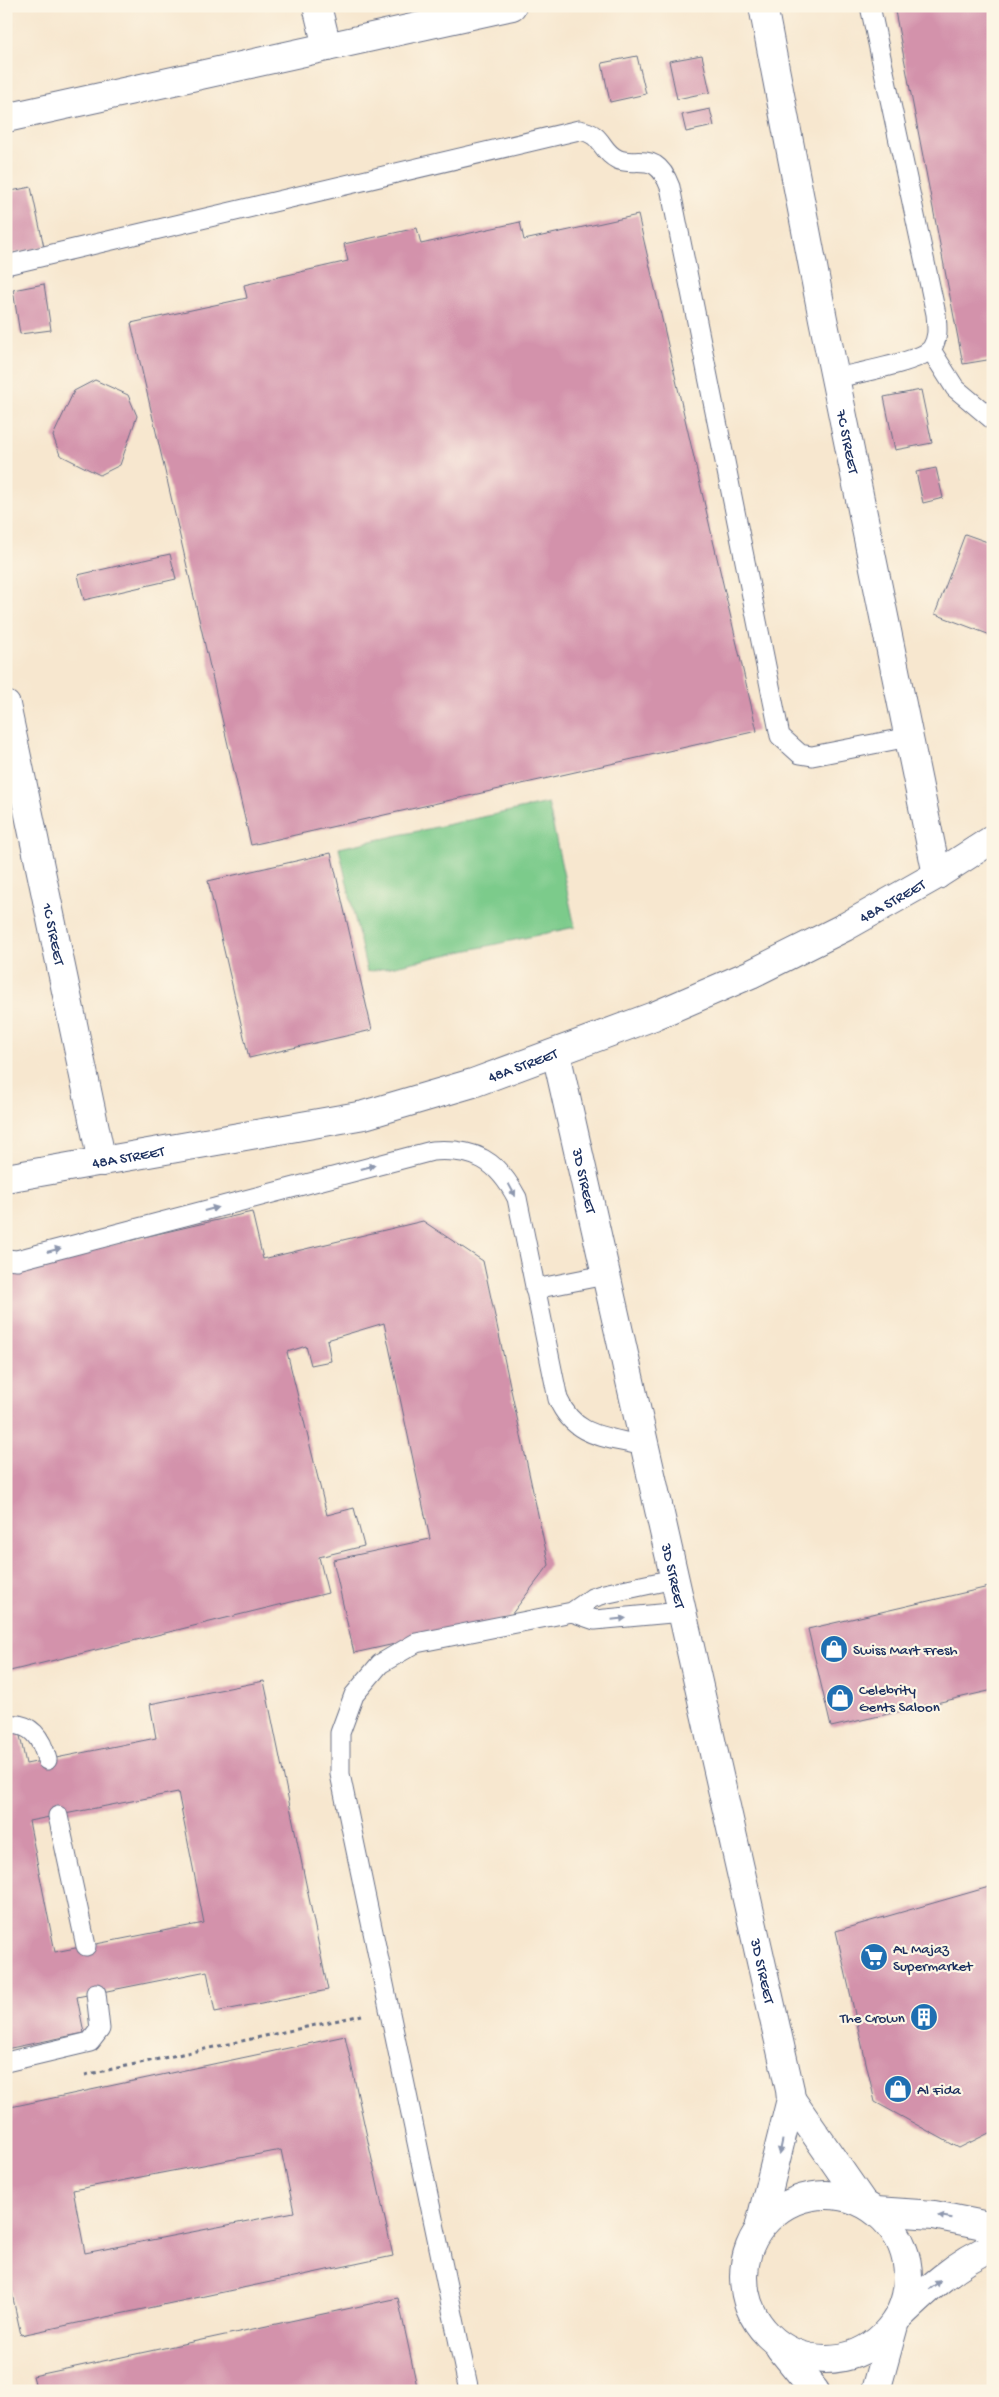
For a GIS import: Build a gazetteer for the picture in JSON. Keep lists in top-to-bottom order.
{
  "streets": {
    "street": [
      "7C STREET",
      "48A STREET",
      "1C STREET",
      "3D STREET"
    ]
  },
  "crossings": [
    ["7C STREET", "48A STREET"],
    ["48A STREET", "1C STREET"],
    ["48A STREET", "3D STREET"]
  ],
  "places": {
    "shop": ["Swiss Mart Fresh", "Celebrity Gents Saloon", "Al Fida"],
    "supermarket": ["AL Majaz Supermarket"],
    "building": ["The Crown"]
  }
}
